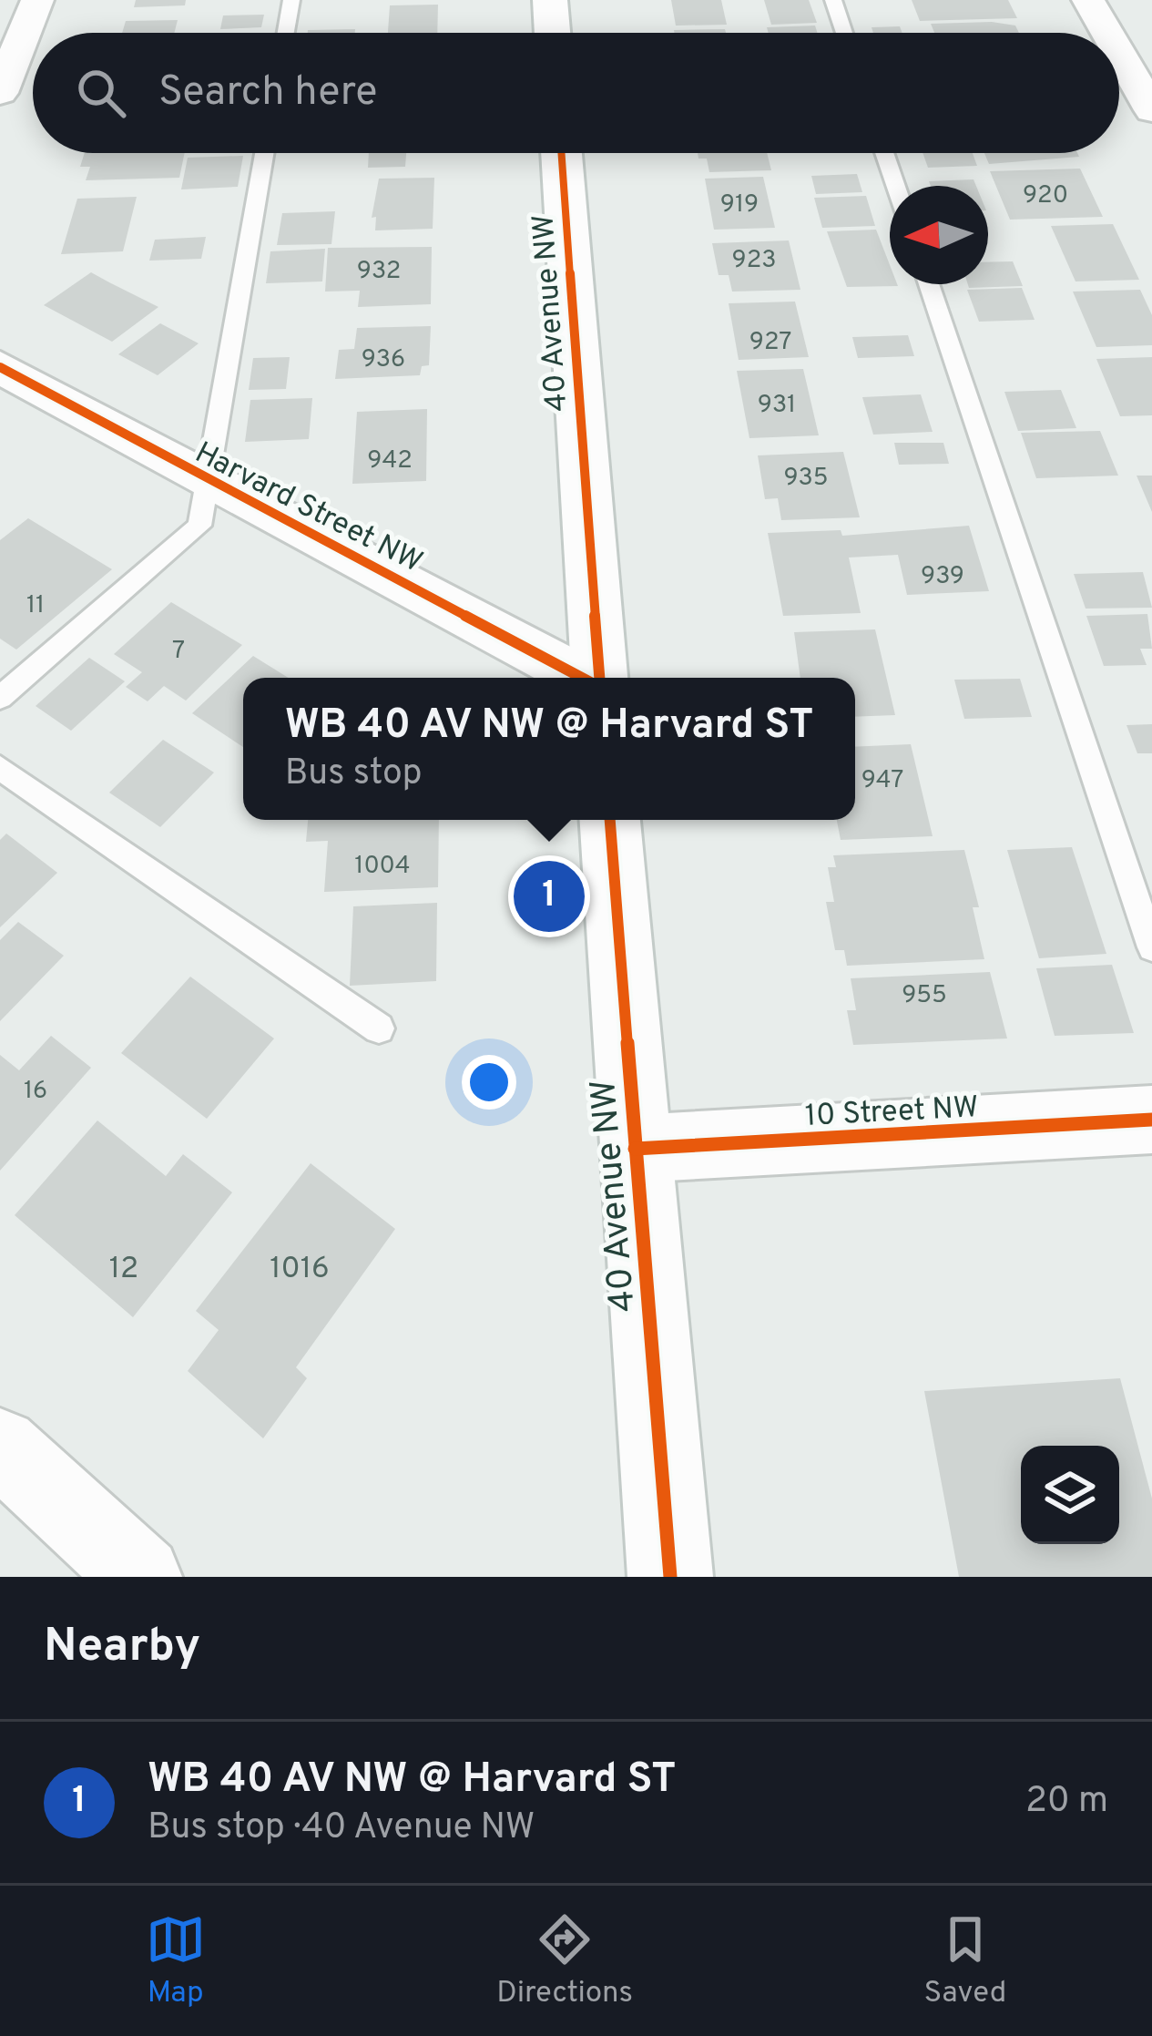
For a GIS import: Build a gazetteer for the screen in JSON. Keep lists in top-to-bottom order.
{
  "streets": {
    "street": ["40 Avenue NW", "Harvard Street NW", "10 Street NW"]
  },
  "crossings": [
    ["40 Avenue NW", "10 Street NW"]
  ],
  "house_numbers": [
    "920",
    "919",
    "923",
    "932",
    "927",
    "936",
    "931",
    "942",
    "935",
    "939",
    "11",
    "7",
    "947",
    "1004",
    "955",
    "16",
    "12",
    "1016"
  ],
  "north": "left",
  "page": {
    "search": "Search here",
    "popup": ["WB 40 AV NW @ Harvard ST", "Bus stop"],
    "pins": "1",
    "heading": "Nearby",
    "list": [
      {
        "mark": "1",
        "name": "WB 40 AV NW @ Harvard ST",
        "note": "Bus stop · 40 Avenue NW",
        "value": "20 m"
      }
    ],
    "nav": ["Map", "Directions", "Saved"]
  }
}
